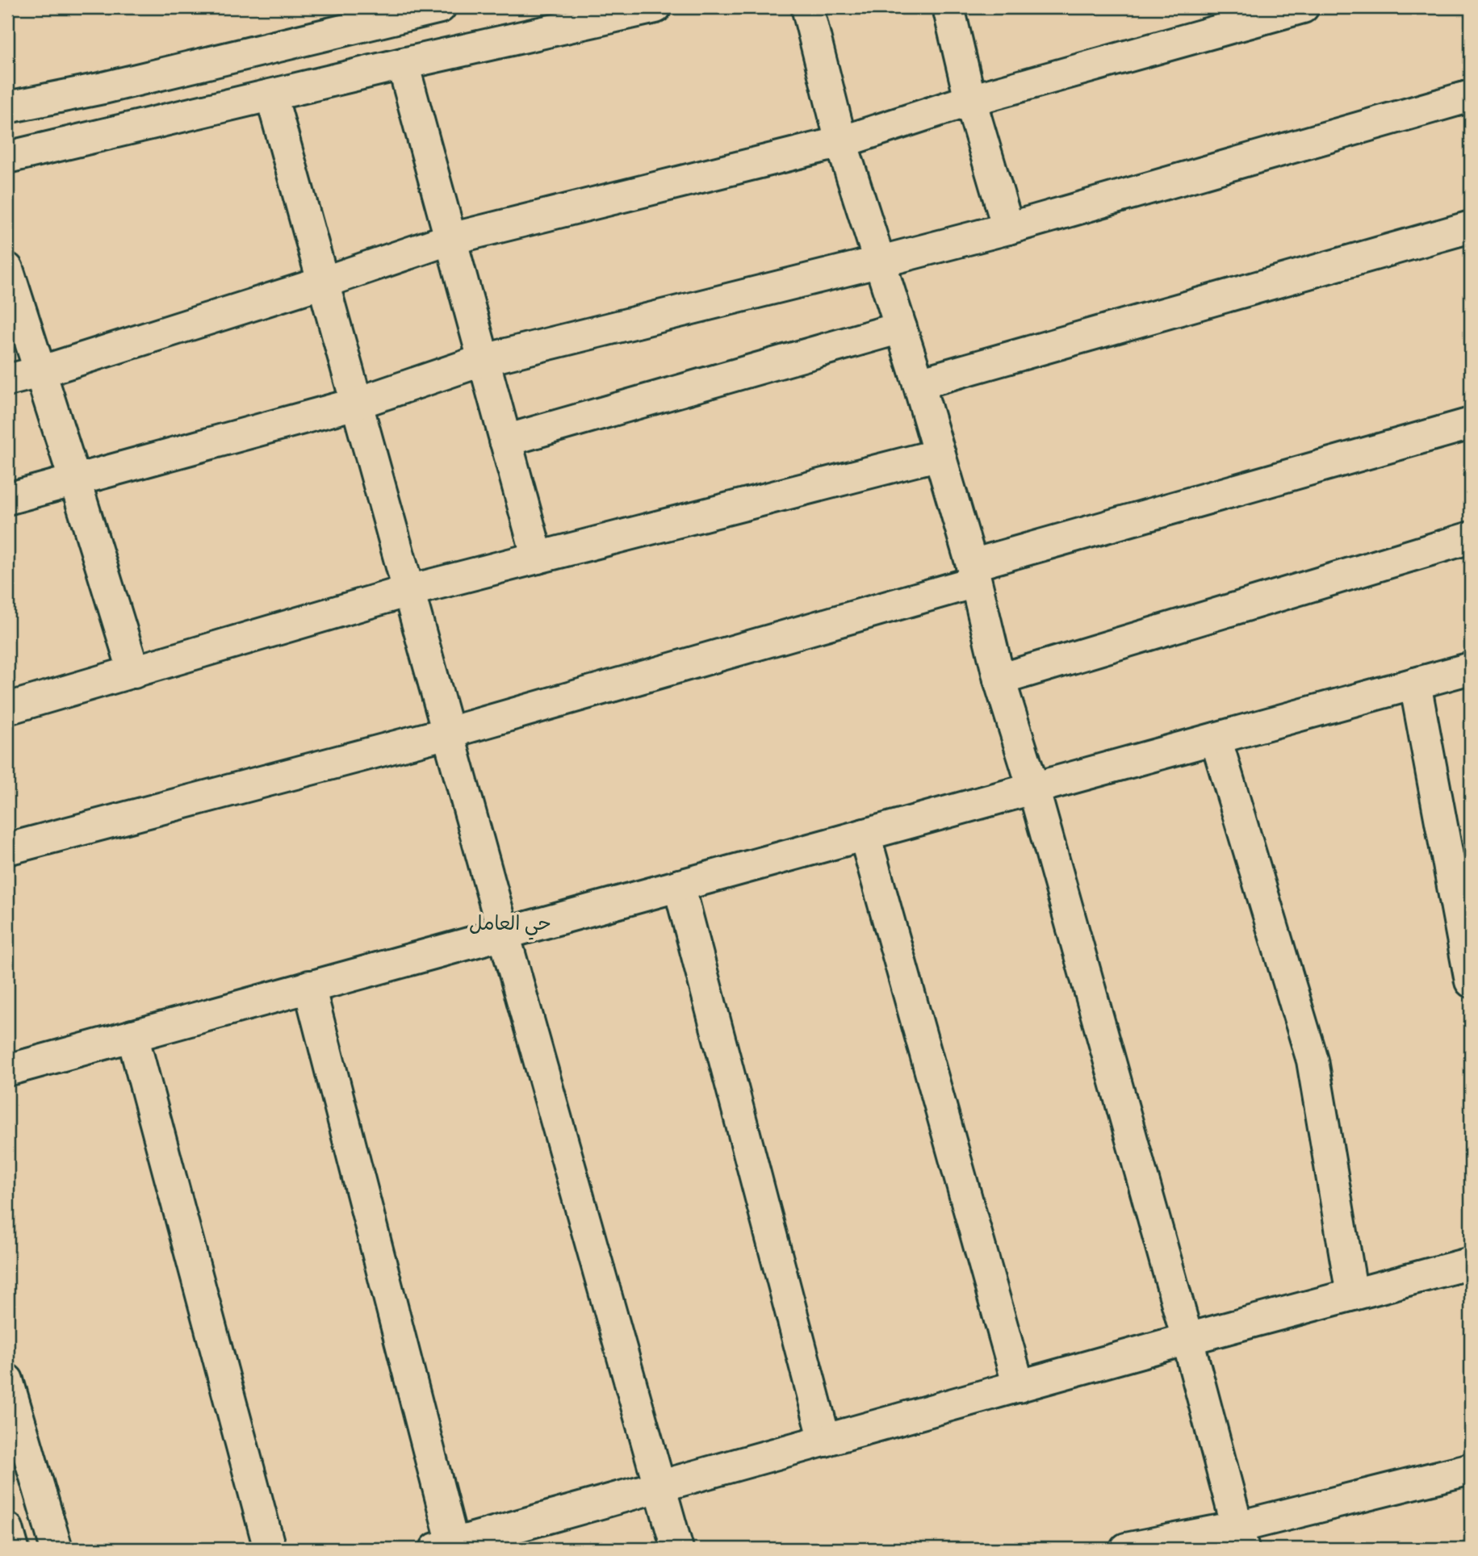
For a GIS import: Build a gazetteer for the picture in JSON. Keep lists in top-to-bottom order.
{
  "districts": ["حي العامل"]
}
